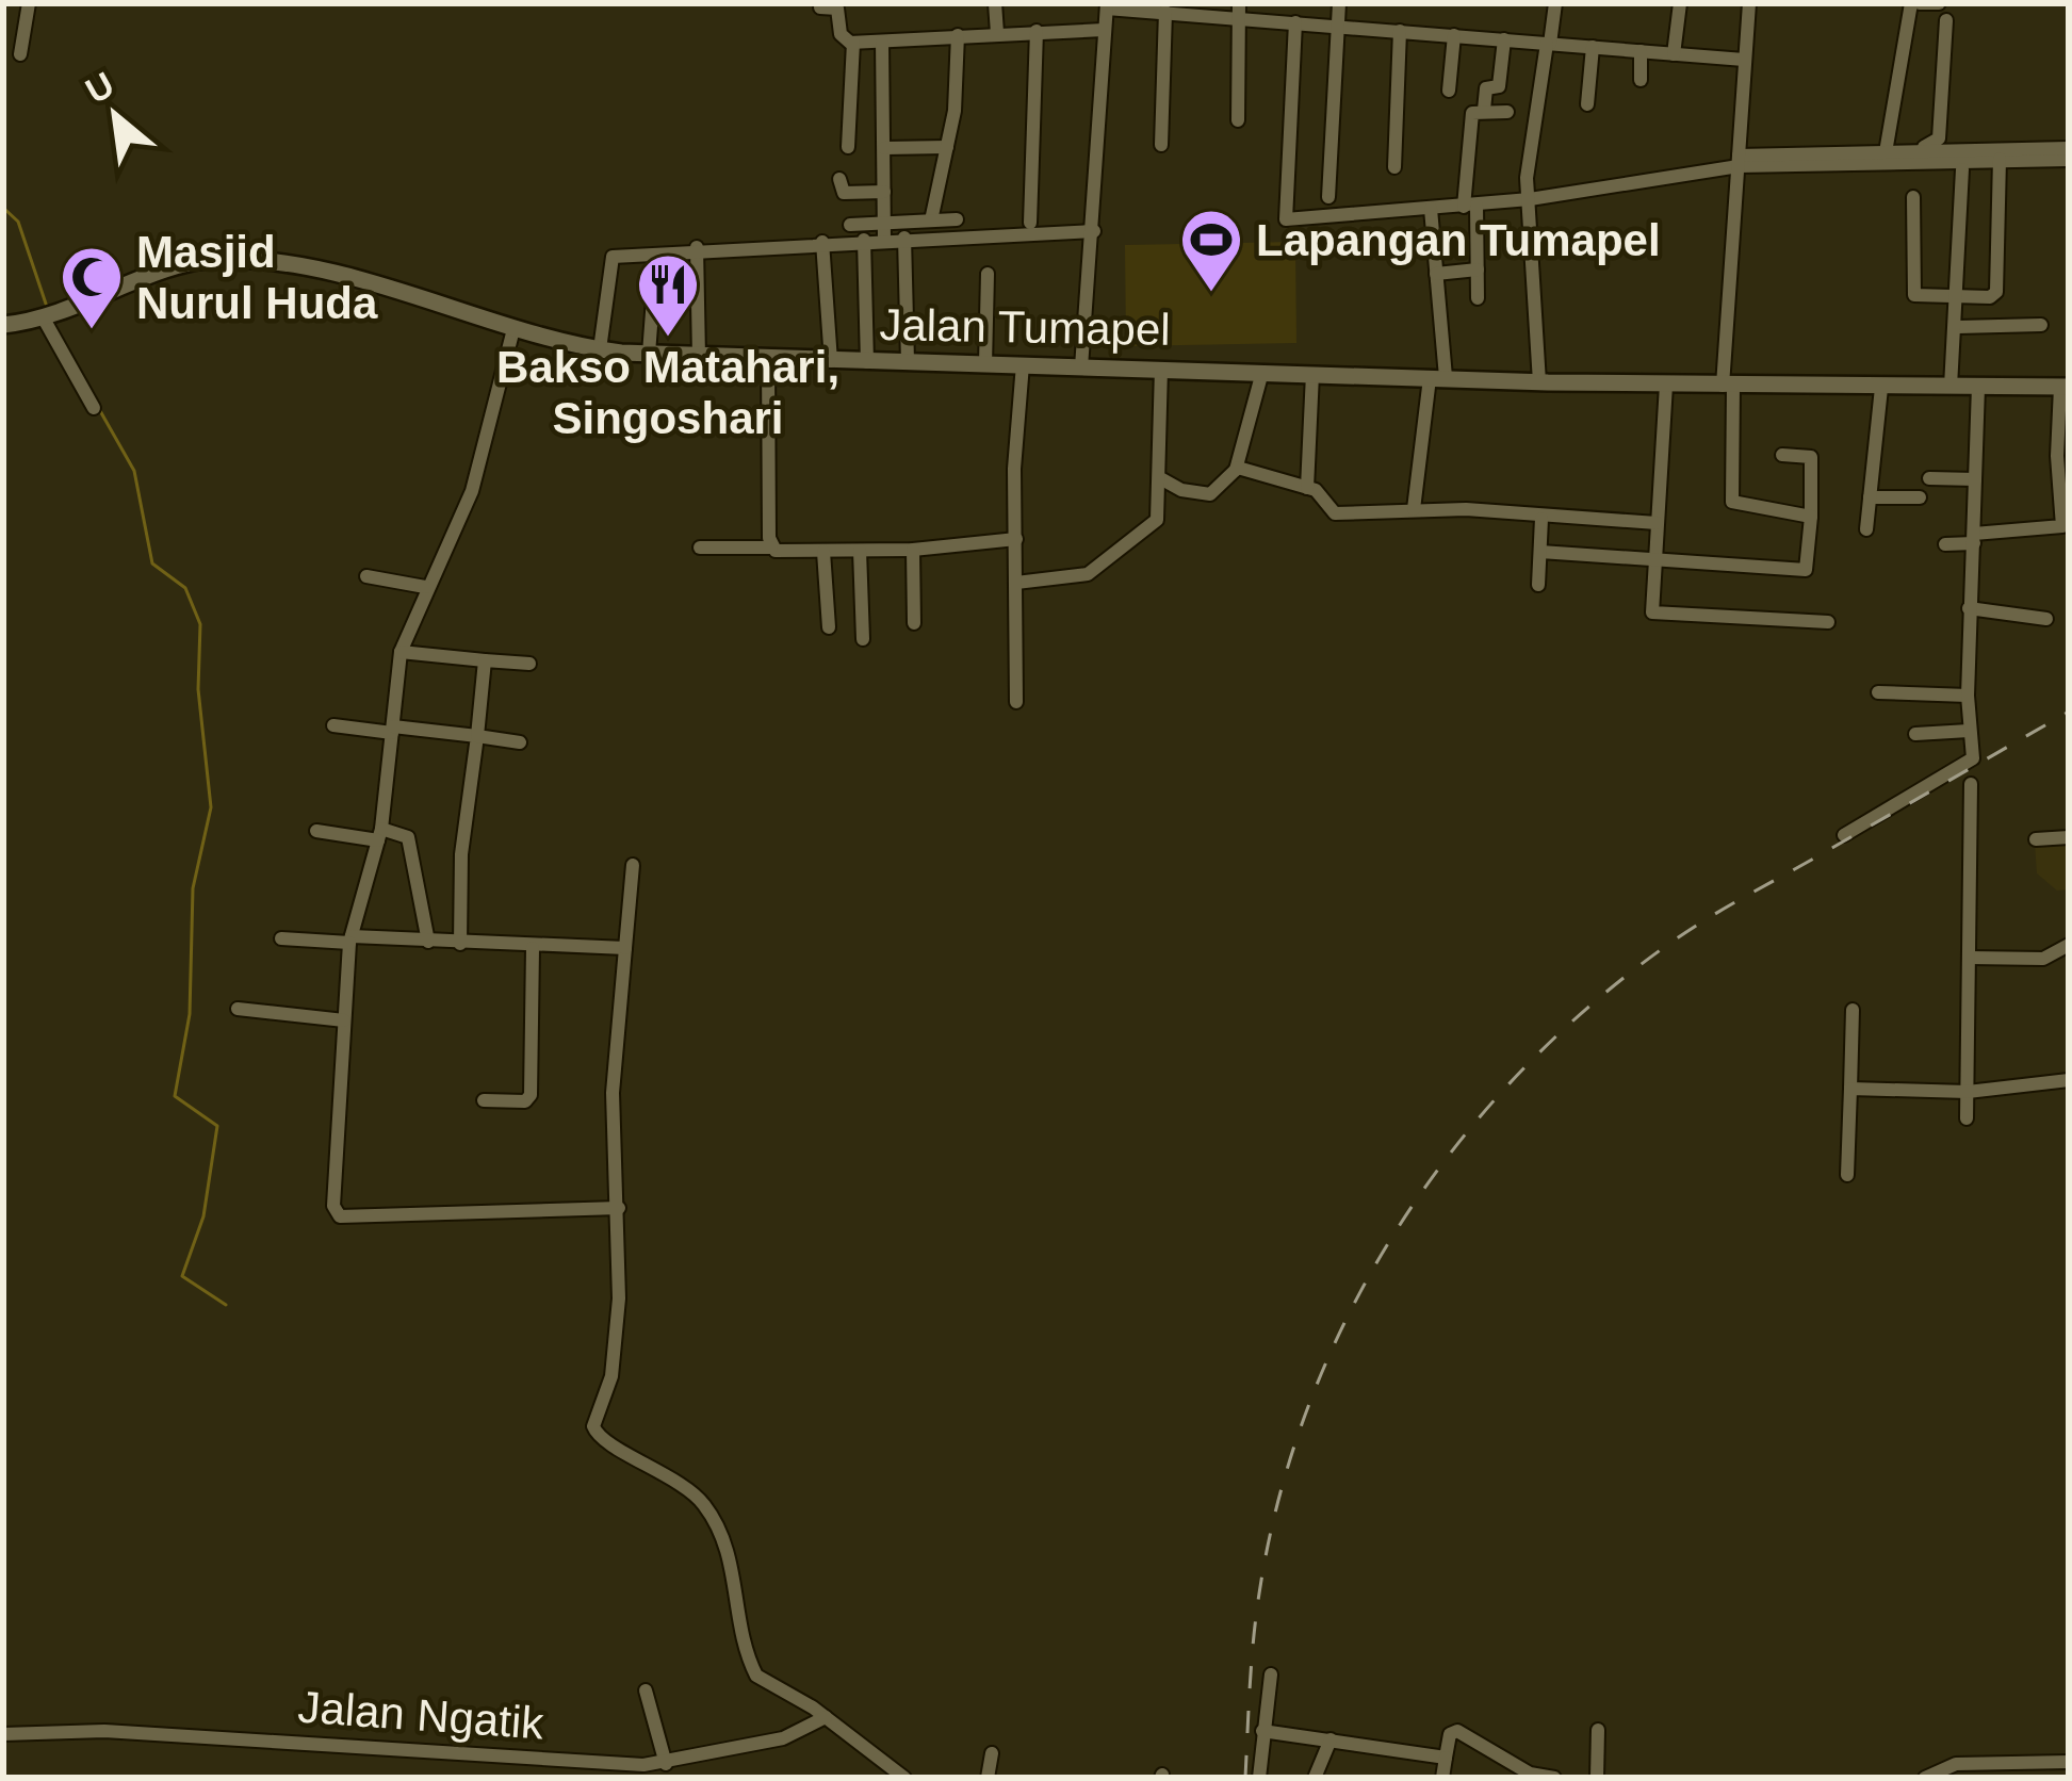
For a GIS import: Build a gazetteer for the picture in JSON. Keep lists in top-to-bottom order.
{
  "streets": {
    "street": ["Jalan Tumapel", "Jalan Ngatik"]
  },
  "places": {
    "sports": ["Lapangan Tumapel"],
    "mosque": ["Masjid Nurul Huda"],
    "restaurant": ["Bakso Matahari, Singoshari"]
  },
  "north": "top left"
}
